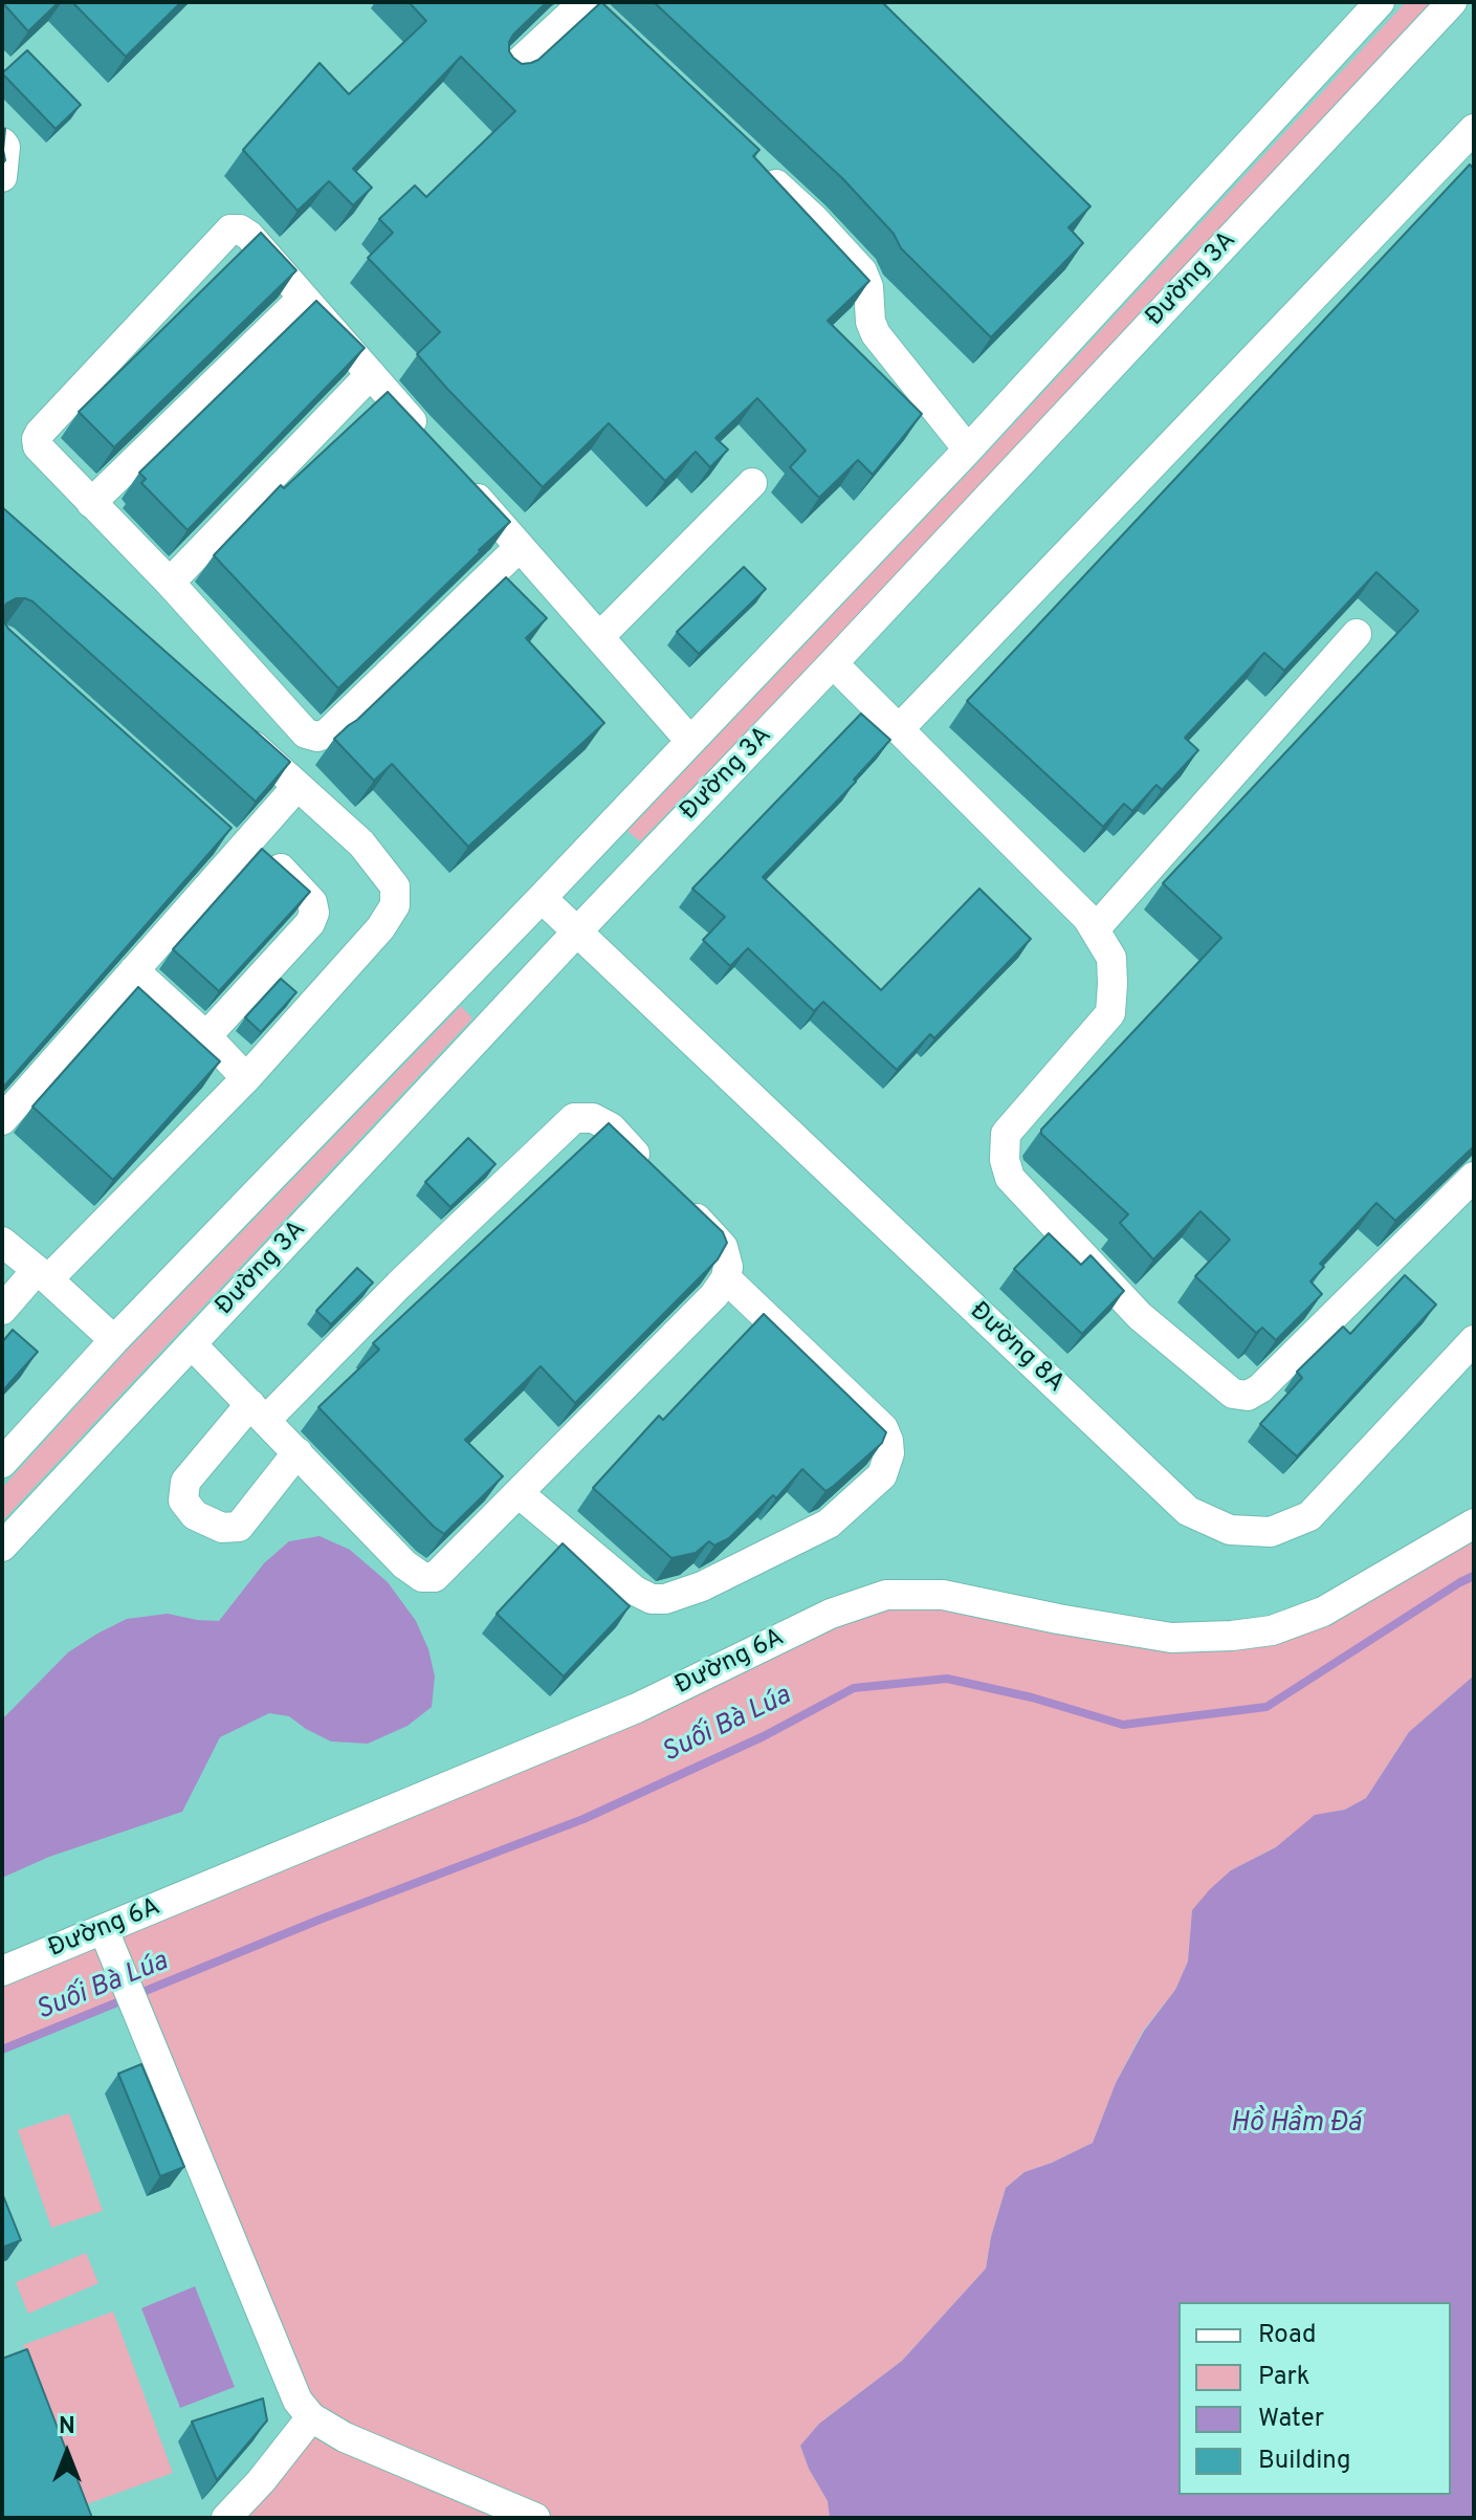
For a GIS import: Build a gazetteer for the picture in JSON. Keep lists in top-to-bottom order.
{
  "streets": {
    "street": ["Đường 3A", "Đường 8A", "Đường 6A"]
  },
  "crossings": [
    ["Đường 3A", "Đường 8A"]
  ],
  "water": ["Suối Bà Lúa", "Hồ Hầm Đá"],
  "legend": [
    "Road",
    "Park",
    "Water",
    "Building"
  ],
  "north": "top"
}
